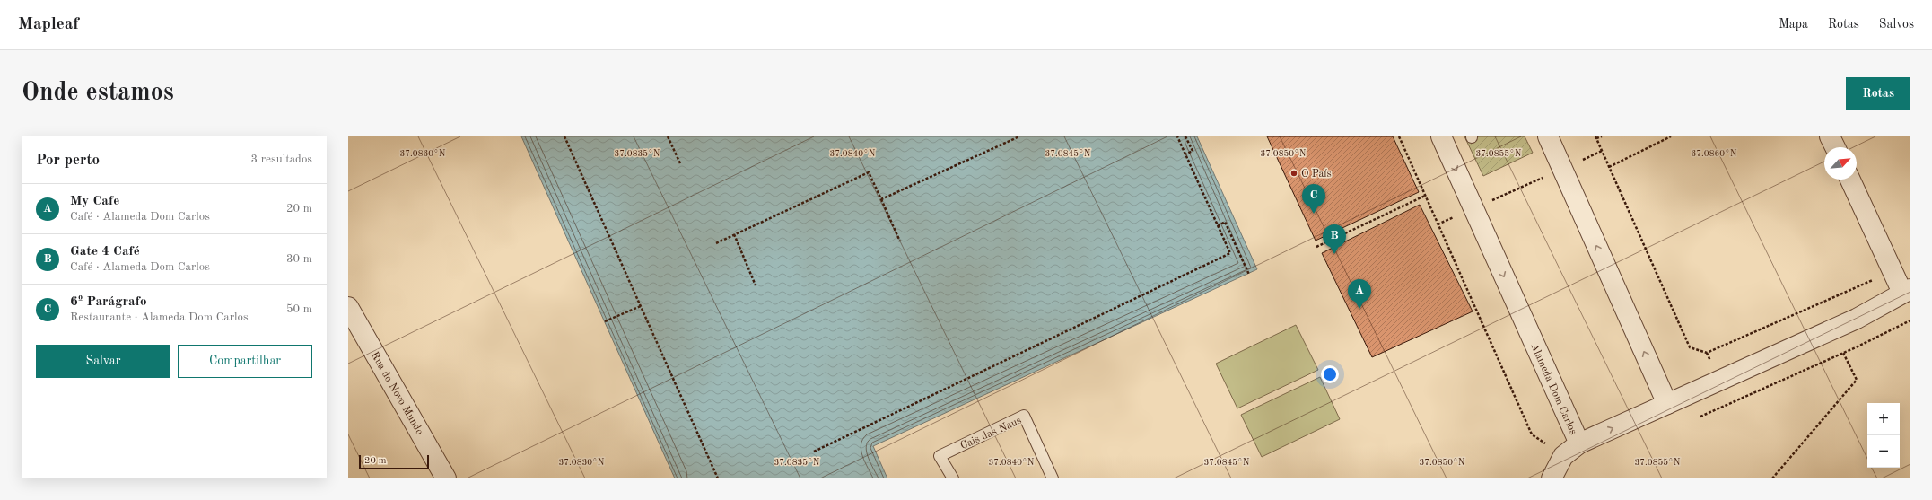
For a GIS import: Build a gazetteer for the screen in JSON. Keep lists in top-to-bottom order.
{
  "streets": {
    "street": ["Alameda Dom Carlos", "Rua do Novo Mundo"],
    "lane": ["Cais das Naus"]
  },
  "places": ["O País"],
  "scale_bar": "20 m",
  "north": "top right",
  "page": {
    "header": "Mapleaf",
    "nav": ["Mapa", "Rotas", "Salvos"],
    "buttons": [
      "Rotas",
      ["Salvar", "Compartilhar"]
    ],
    "title": "Onde estamos",
    "heading": ["Por perto", "3 resultados"],
    "list": [
      {
        "mark": "A",
        "name": "My Cafe",
        "note": "Café · Alameda Dom Carlos",
        "value": "20 m"
      },
      {
        "mark": "B",
        "name": "Gate 4 Café",
        "note": "Café · Alameda Dom Carlos",
        "value": "30 m"
      },
      {
        "mark": "C",
        "name": "6º Parágrafo",
        "note": "Restaurante · Alameda Dom Carlos",
        "value": "50 m"
      }
    ],
    "pins": ["C", "B", "A"],
    "map_buttons": ["+", "−"],
    "scale": "20 m"
  },
  "coordinates": [
    "37.0830°N",
    "37.0835°N",
    "37.0840°N",
    "37.0845°N",
    "37.0850°N",
    "37.0855°N",
    "37.0860°N"
  ]
}
